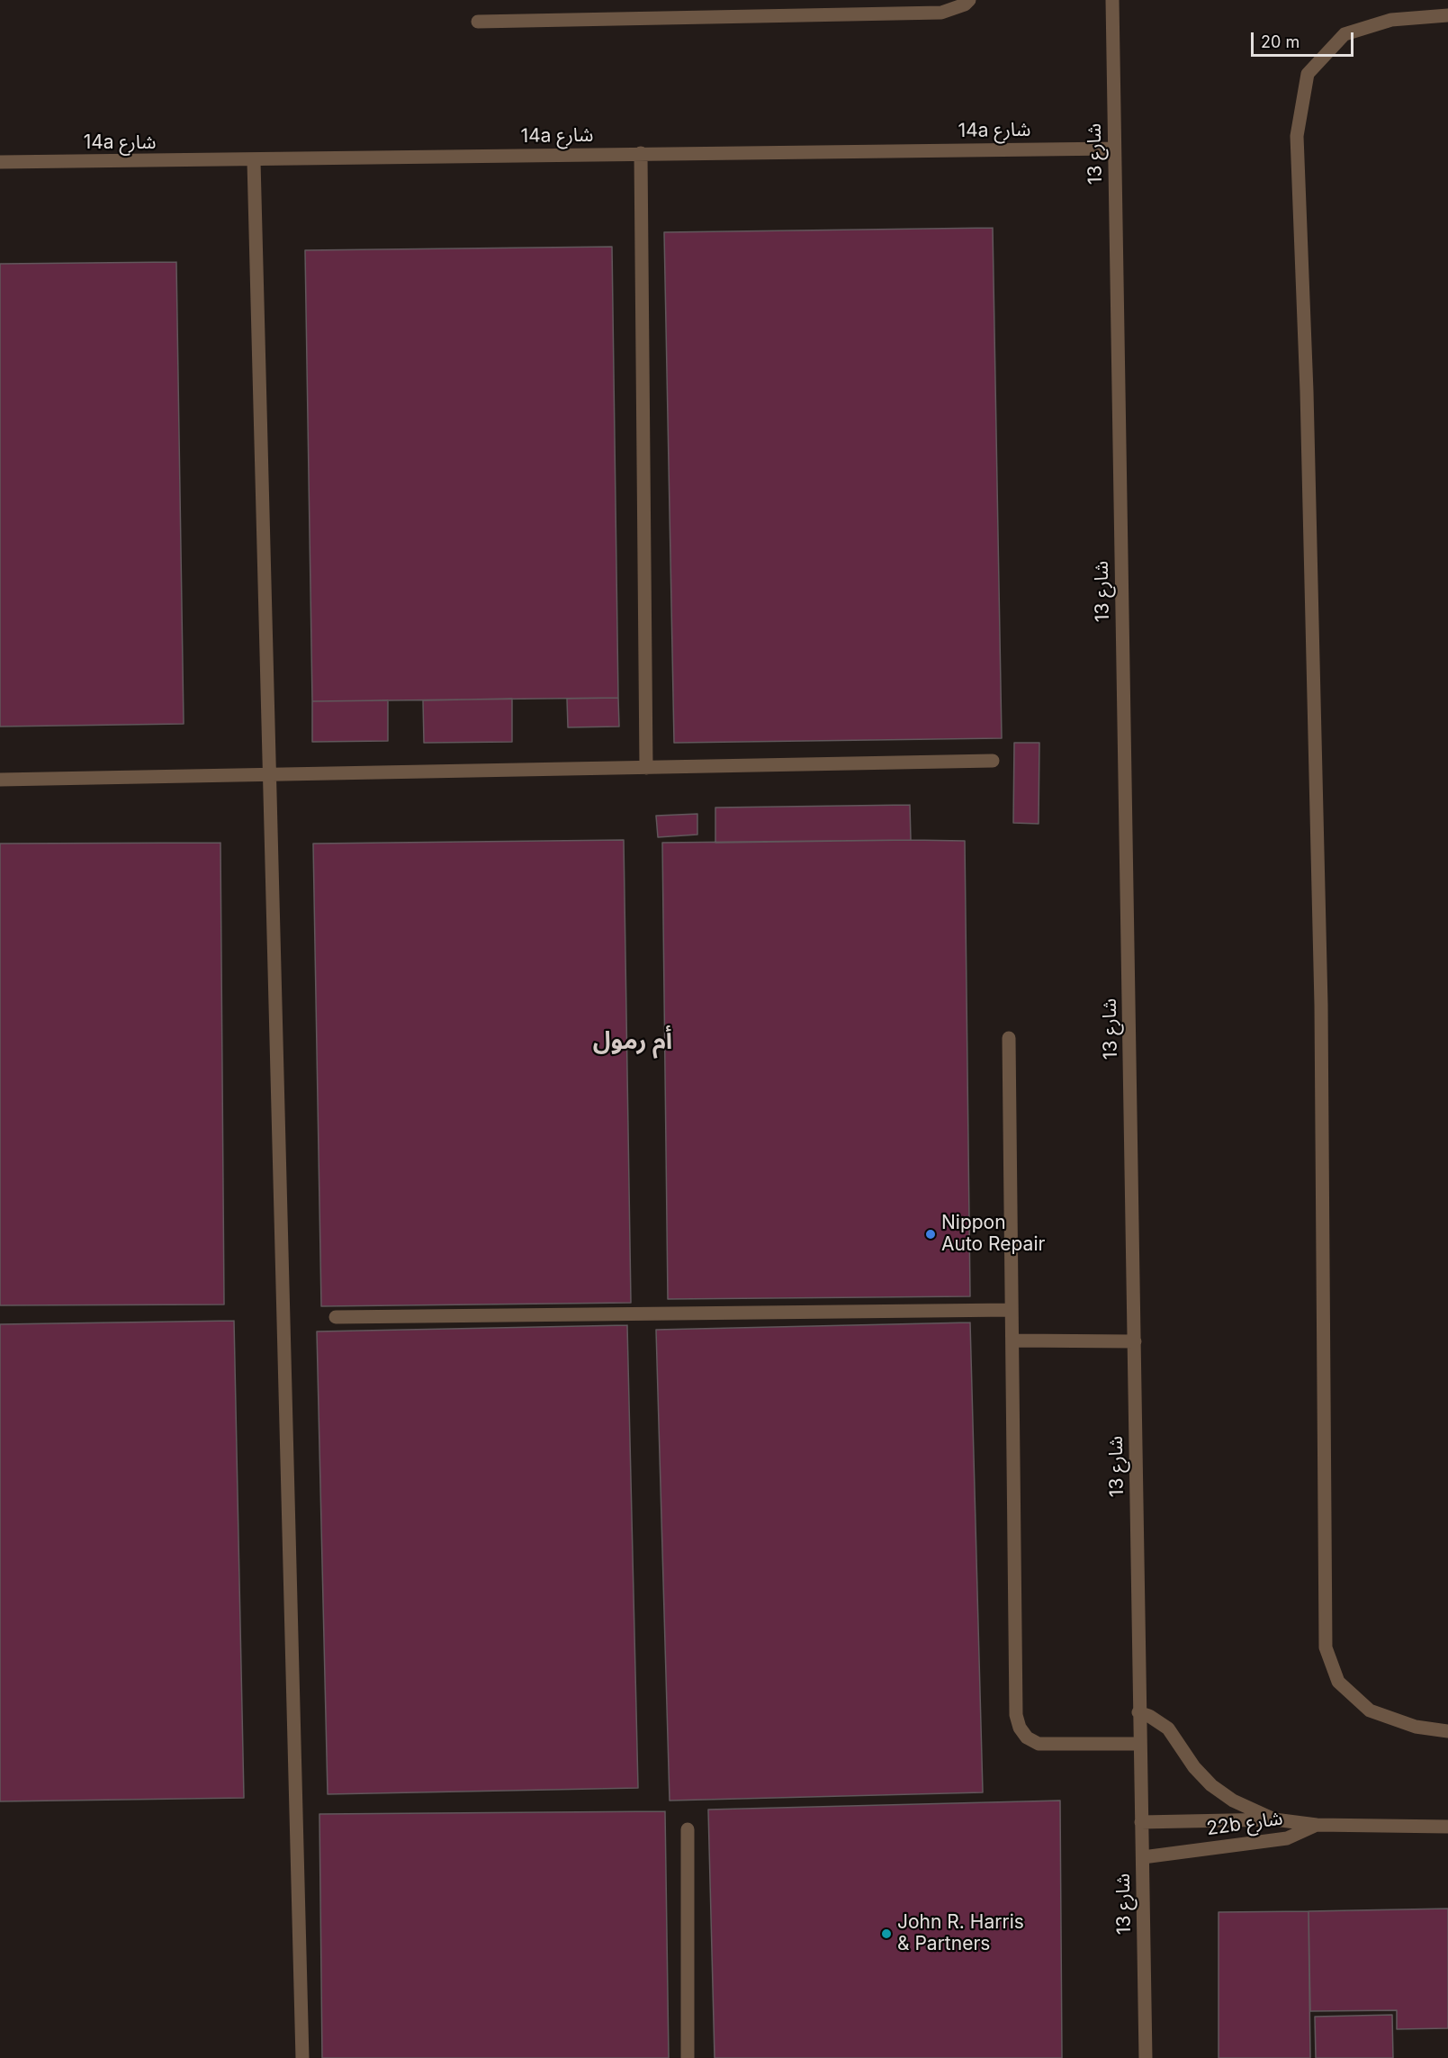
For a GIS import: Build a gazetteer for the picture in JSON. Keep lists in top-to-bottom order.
{
  "streets": {
    "street": ["14a شارع", "شارع 13", "22b شارع"]
  },
  "crossings": [
    ["14a شارع", "شارع 13"],
    ["شارع 13", "22b شارع"]
  ],
  "districts": ["أم رمول"],
  "places": ["Nippon Auto Repair", "John R. Harris & Partners"],
  "scale_bar": "20 m"
}
